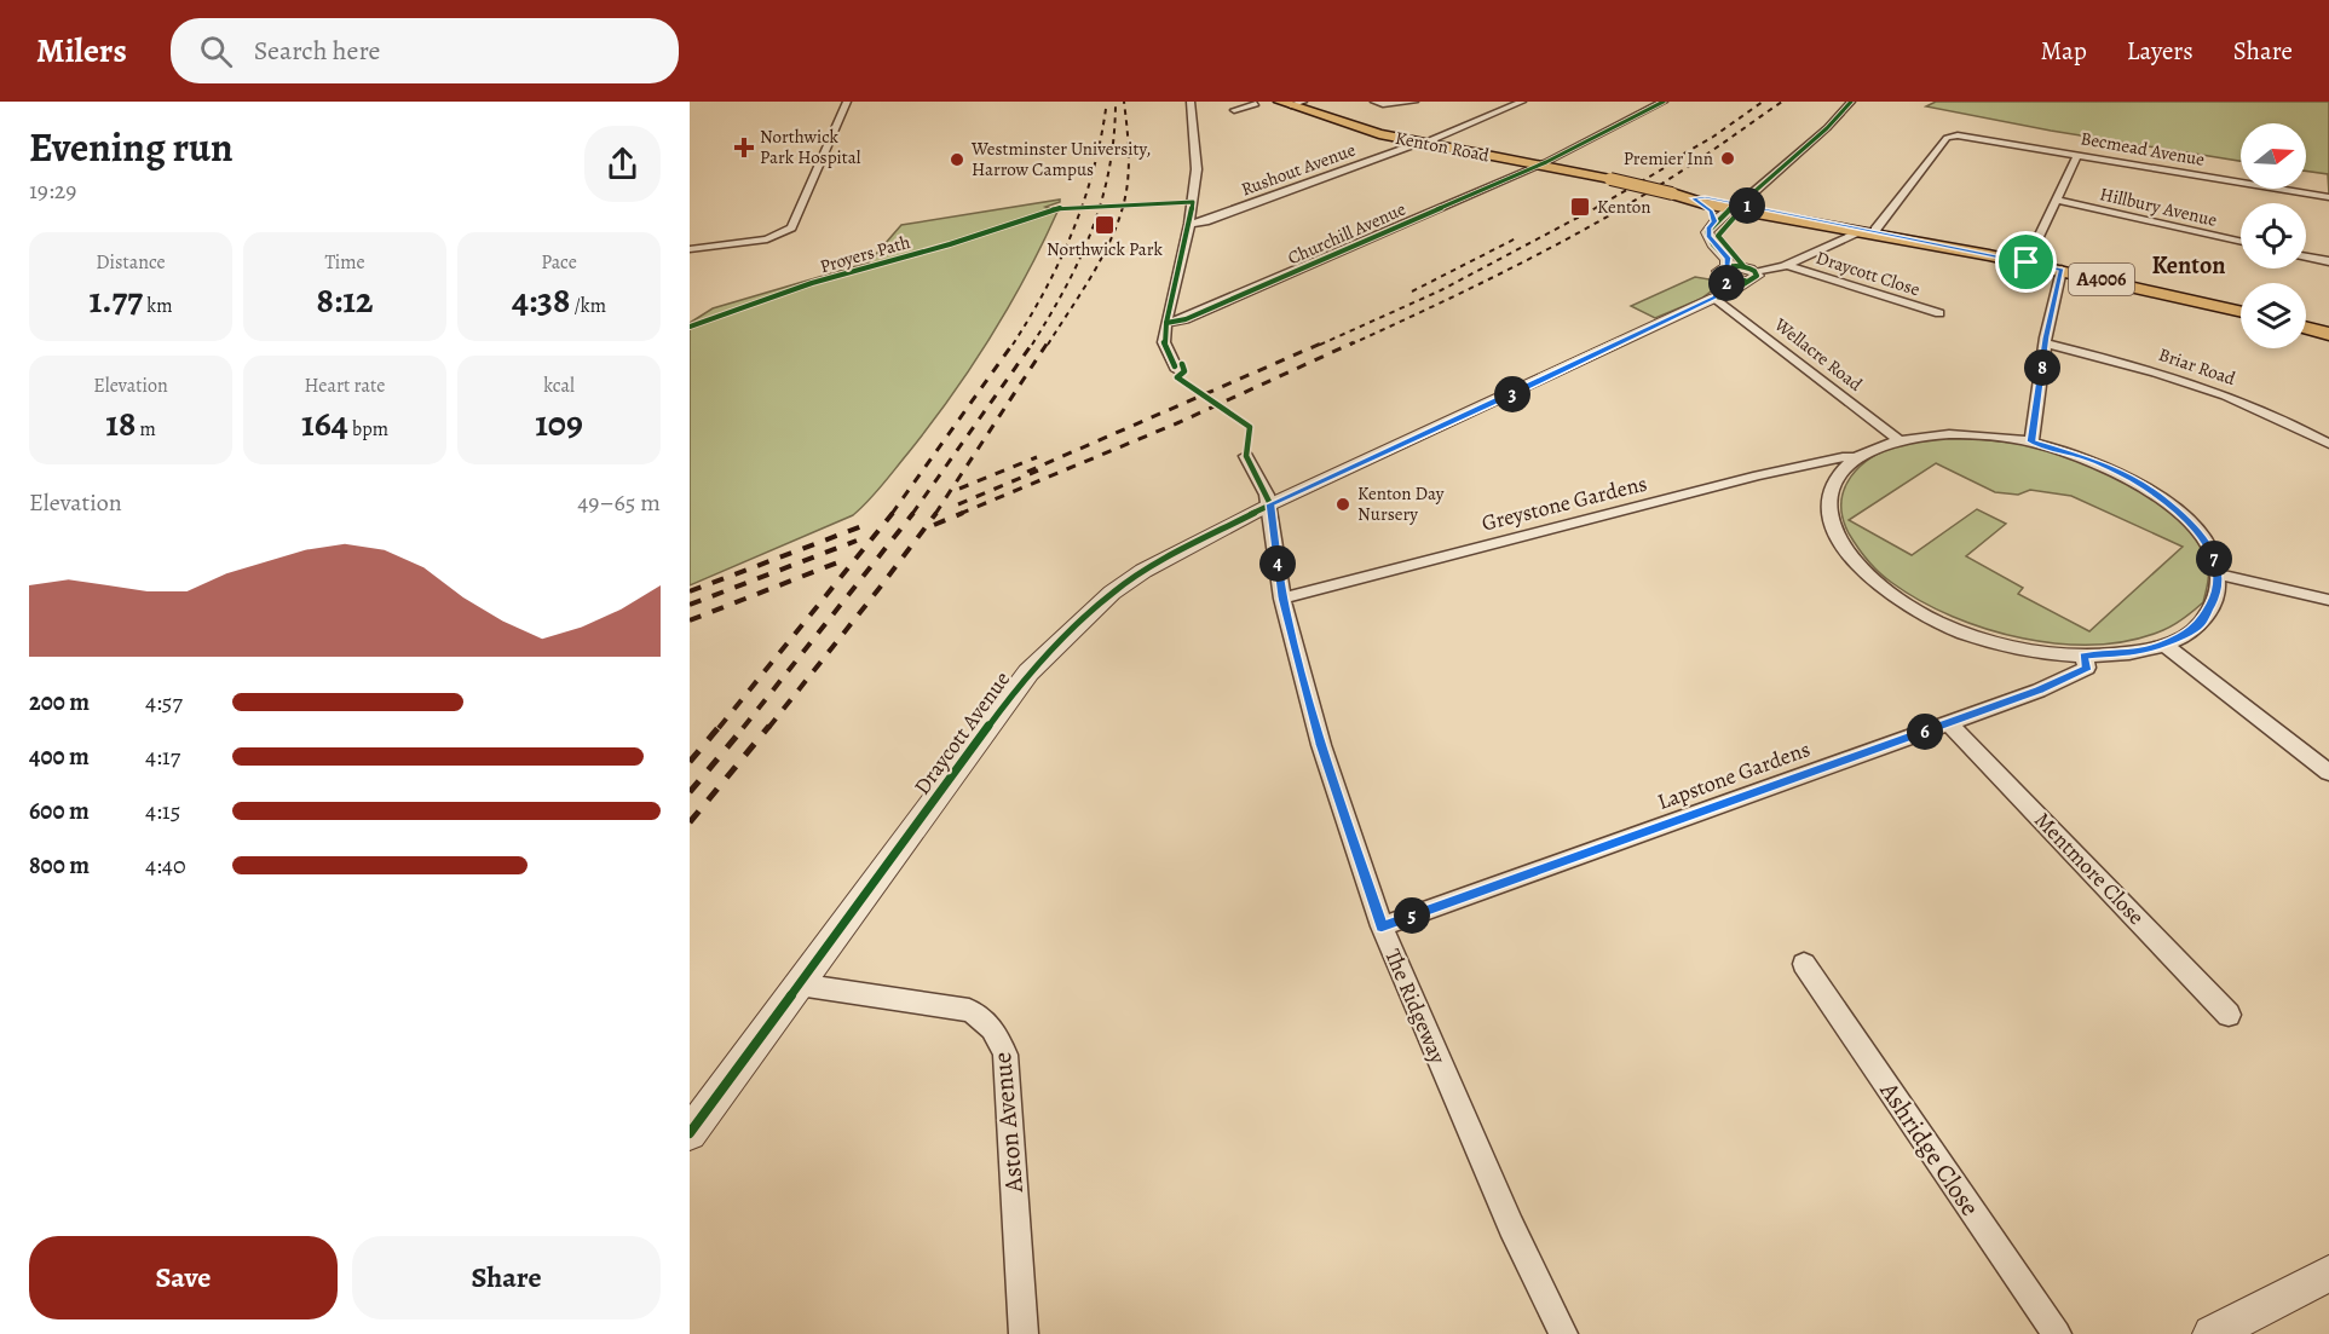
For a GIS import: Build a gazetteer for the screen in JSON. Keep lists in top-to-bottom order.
{
  "streets": {
    "main road": ["Kenton Road", "A4006"],
    "street": [
      "Becmead Avenue",
      "Rushout Avenue",
      "Hillbury Avenue",
      "Churchill Avenue",
      "Draycott Close",
      "Wellacre Road",
      "Briar Road",
      "Greystone Gardens",
      "Draycott Avenue",
      "Lapstone Gardens",
      "Mentmore Close",
      "The Ridgeway",
      "Aston Avenue",
      "Ashridge Close"
    ],
    "cycle path": ["Proyers Path"]
  },
  "crossings": [
    ["Kenton Road", "Becmead Avenue"],
    ["Kenton Road", "Rushout Avenue"],
    ["Kenton Road", "Churchill Avenue"],
    ["Kenton Road", "Draycott Avenue"],
    ["Becmead Avenue", "Draycott Avenue"],
    ["Draycott Close", "Draycott Avenue"],
    ["Wellacre Road", "Draycott Avenue"],
    ["Greystone Gardens", "The Ridgeway"],
    ["Draycott Avenue", "The Ridgeway"],
    ["Draycott Avenue", "Aston Avenue"],
    ["Lapstone Gardens", "Mentmore Close"],
    ["Lapstone Gardens", "The Ridgeway"]
  ],
  "districts": ["Kenton"],
  "places": {
    "health": ["Northwick Park Hospital"],
    "other": ["Premier Inn", "Westminster University, Harrow Campus", "Kenton Day Nursery"],
    "transit": ["Kenton", "Northwick Park"]
  },
  "north": "right",
  "page": {
    "header": "Milers",
    "search": "Search here",
    "nav": ["Map", "Layers", "Share"],
    "heading": ["Evening run", "19:29"],
    "pins": [
      "1",
      "2",
      "8",
      "3",
      "7",
      "4",
      "6",
      "5"
    ],
    "stats": [
      ["Distance", "1.77 km"],
      ["Time", "8:12"],
      ["Pace", "4:38 /km"],
      ["Elevation", "18 m"],
      ["Heart rate", "164 bpm"],
      ["kcal", "109"]
    ],
    "chart": ["Elevation", "49–65 m"],
    "list": [
      {
        "name": "200 m",
        "note": "4:57"
      },
      {
        "name": "400 m",
        "note": "4:17"
      },
      {
        "name": "600 m",
        "note": "4:15"
      },
      {
        "name": "800 m",
        "note": "4:40"
      }
    ],
    "buttons": ["Save", "Share"]
  }
}
